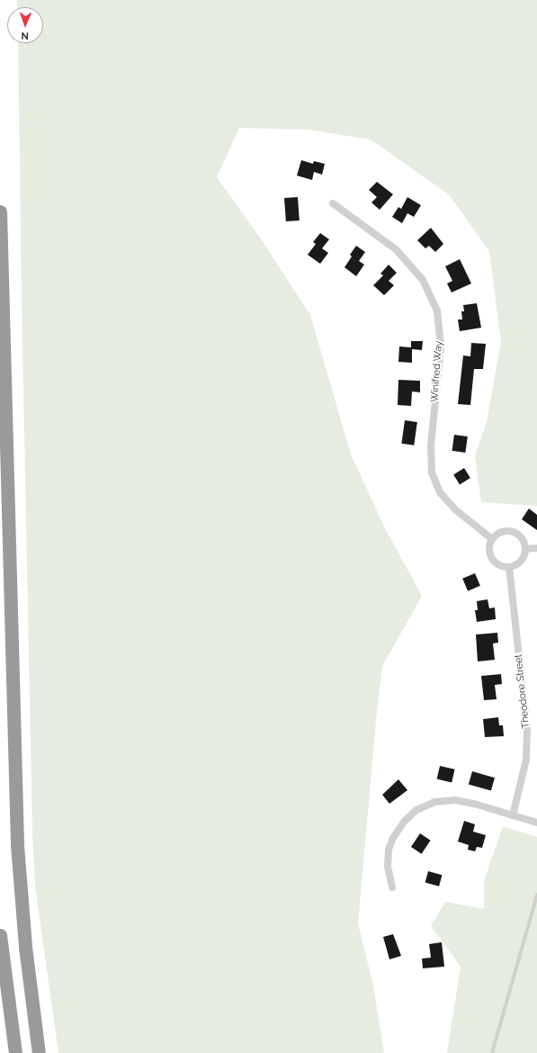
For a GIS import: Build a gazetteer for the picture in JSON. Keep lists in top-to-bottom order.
{
  "streets": {
    "street": ["Winifred Way", "Theodore Street"]
  },
  "crossings": [
    ["Winifred Way", "Theodore Street"]
  ],
  "north": "bottom"
}
